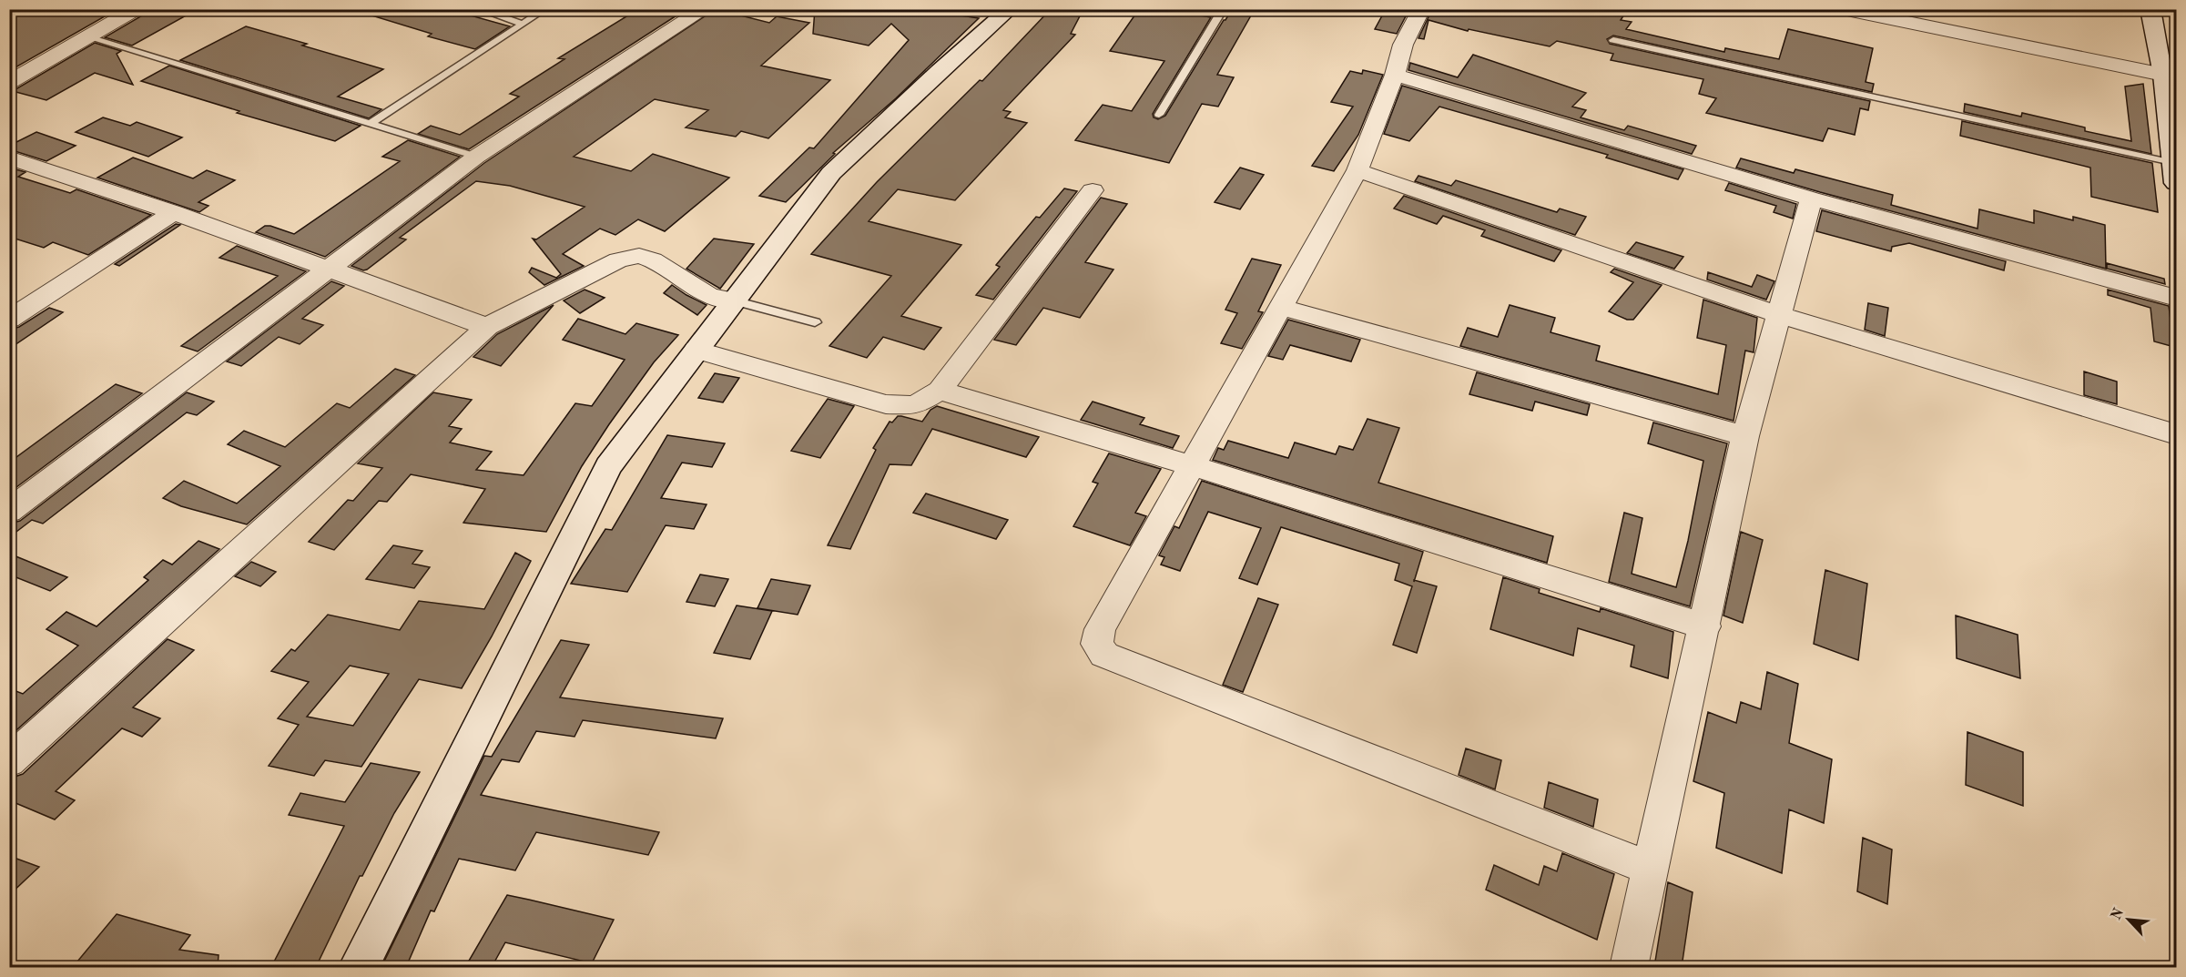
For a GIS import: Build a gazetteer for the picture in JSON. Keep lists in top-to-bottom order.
{
  "north": "top left"
}
